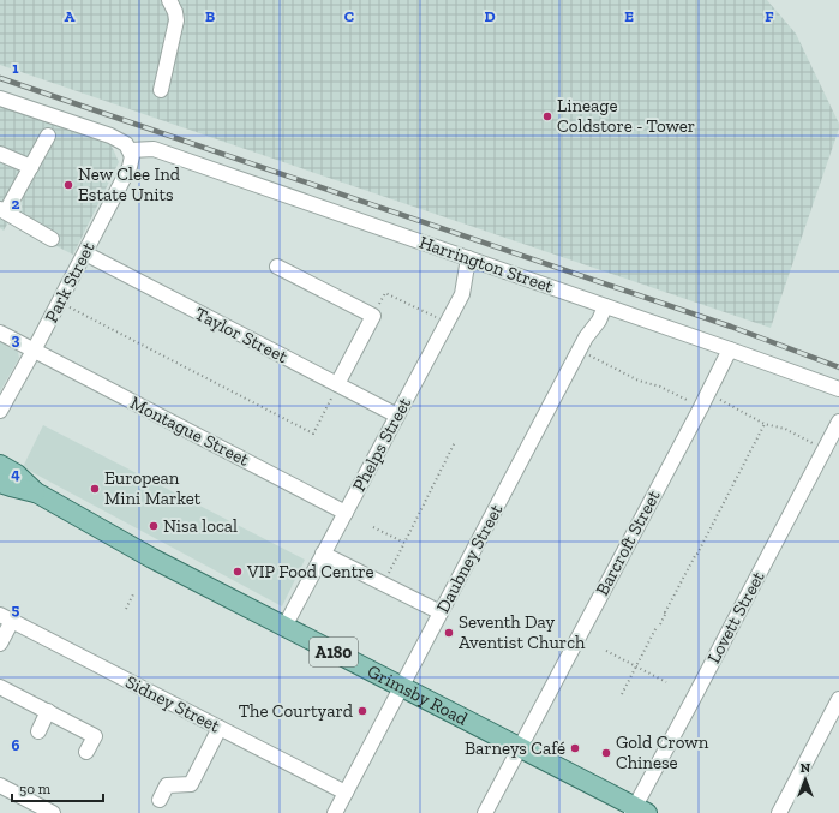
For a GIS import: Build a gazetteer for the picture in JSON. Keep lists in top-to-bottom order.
{
  "streets": {
    "main road": ["A180", "Grimsby Road"],
    "street": [
      "Harrington Street",
      "Park Street",
      "Taylor Street",
      "Montague Street",
      "Phelps Street",
      "Barcroft Street",
      "Daubney Street",
      "Lovett Street",
      "Sidney Street"
    ]
  },
  "crossings": [
    ["Harrington Street", "Park Street"],
    ["Harrington Street", "Phelps Street"],
    ["Harrington Street", "Barcroft Street"],
    ["Harrington Street", "Daubney Street"],
    ["Park Street", "Taylor Street"],
    ["Park Street", "Montague Street"],
    ["Taylor Street", "Phelps Street"],
    ["Montague Street", "Phelps Street"],
    ["Phelps Street", "Grimsby Road"],
    ["Barcroft Street", "Grimsby Road"],
    ["Daubney Street", "Grimsby Road"],
    ["Daubney Street", "Sidney Street"],
    ["Lovett Street", "Grimsby Road"],
    ["A180", "Grimsby Road"]
  ],
  "places": [
    "Lineage Coldstore - Tower",
    "New Clee Ind Estate Units",
    "European Mini Market",
    "Nisa local",
    "VIP Food Centre",
    "Seventh Day Aventist Church",
    "The Courtyard",
    "Barneys Café",
    "Gold Crown Chinese"
  ],
  "scale_bar": "50 m",
  "north": "top",
  "grid": {
    "columns": [
      "A",
      "B",
      "C",
      "D",
      "E",
      "F"
    ],
    "rows": [
      "1",
      "2",
      "3",
      "4",
      "5",
      "6"
    ]
  }
}
